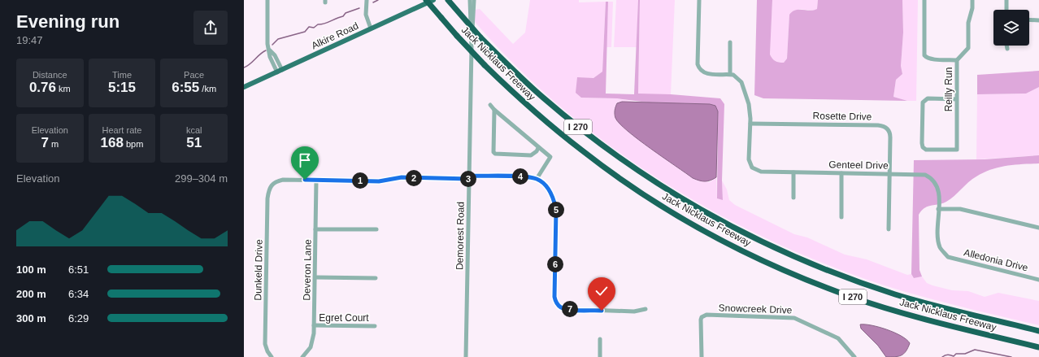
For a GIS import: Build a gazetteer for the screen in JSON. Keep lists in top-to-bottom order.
{
  "streets": {
    "highway": ["Jack Nicklaus Freeway", "I 270"],
    "main road": ["Alkire Road"],
    "street": [
      "Reilly Run",
      "Rosette Drive",
      "Genteel Drive",
      "Demorest Road",
      "Alledonia Drive",
      "Dunkeld Drive",
      "Deveron Lane",
      "Snowcreek Drive",
      "Egret Court"
    ]
  },
  "crossings": [
    ["Rosette Drive", "Genteel Drive"],
    ["Genteel Drive", "Alledonia Drive"],
    ["Dunkeld Drive", "Deveron Lane"],
    ["Deveron Lane", "Egret Court"]
  ],
  "page": {
    "heading": ["Evening run", "19:47"],
    "stats": [
      ["Distance", "0.76 km"],
      ["Time", "5:15"],
      ["Pace", "6:55 /km"],
      ["Elevation", "7 m"],
      ["Heart rate", "168 bpm"],
      ["kcal", "51"]
    ],
    "chart": ["Elevation", "299–304 m"],
    "pins": [
      "4",
      "2",
      "3",
      "1",
      "5",
      "6",
      "7"
    ],
    "list": [
      {
        "name": "100 m",
        "note": "6:51"
      },
      {
        "name": "200 m",
        "note": "6:34"
      },
      {
        "name": "300 m",
        "note": "6:29"
      }
    ]
  }
}
